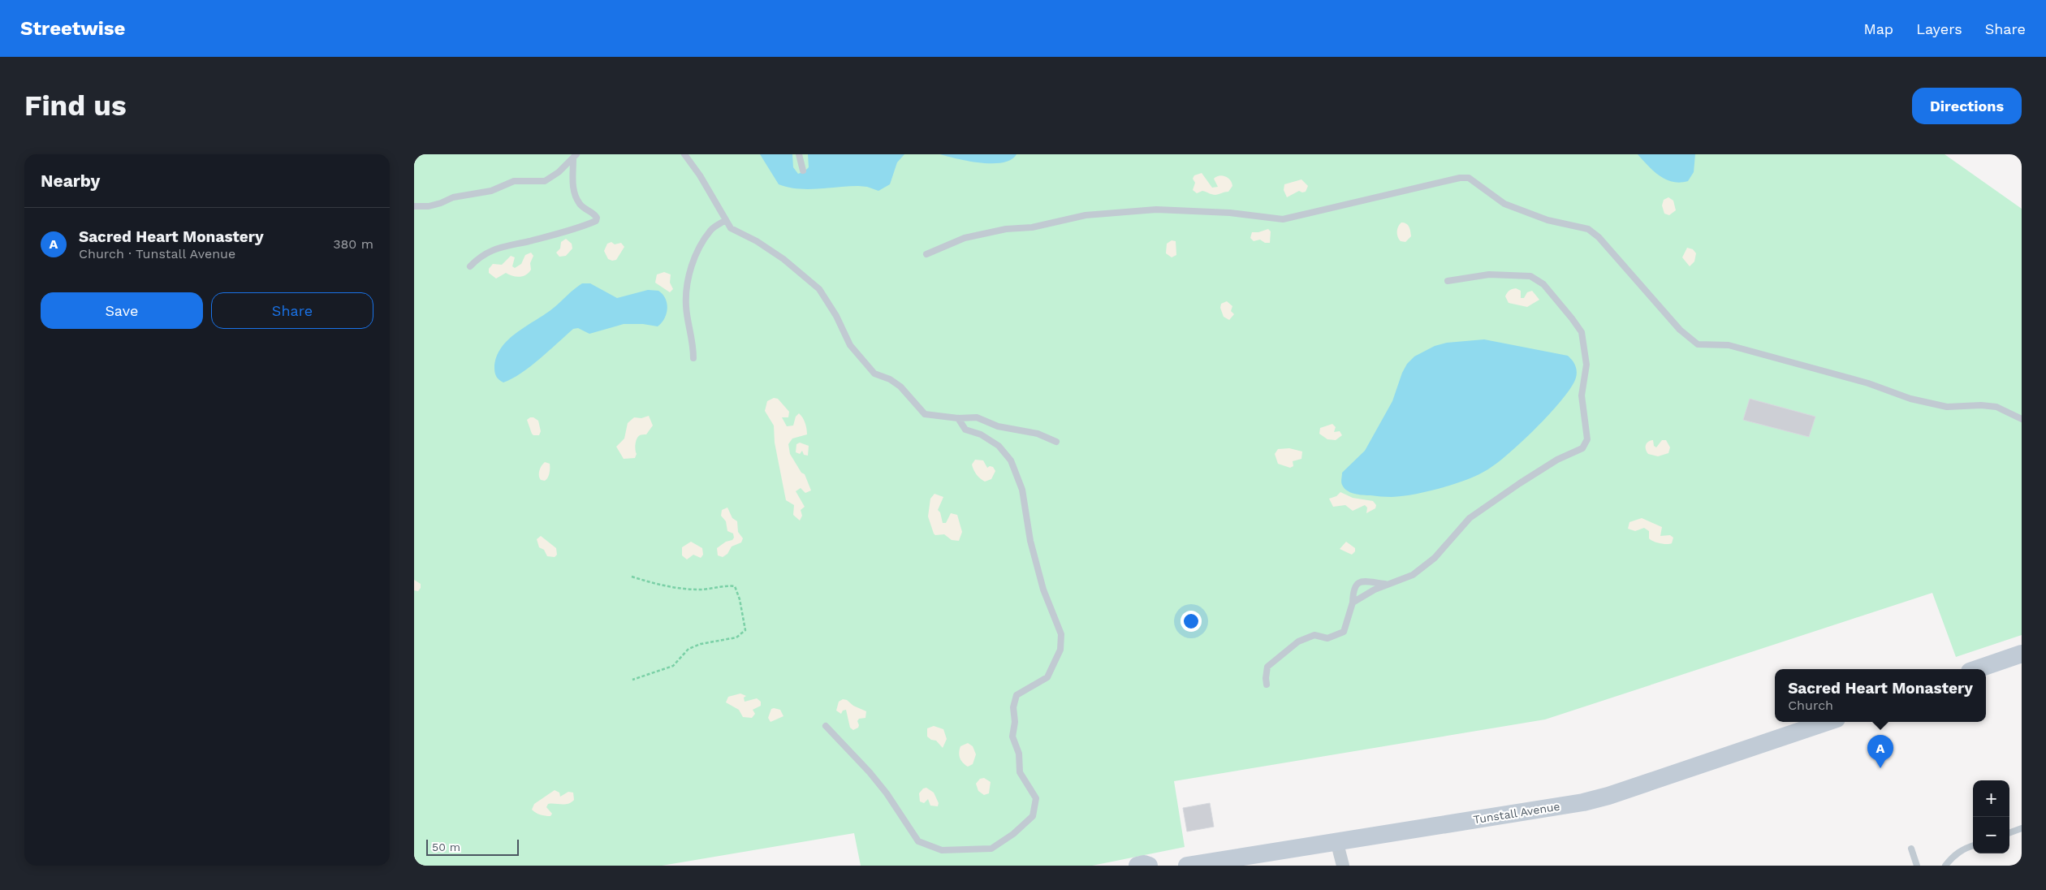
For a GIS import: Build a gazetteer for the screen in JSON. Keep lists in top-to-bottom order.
{
  "streets": {
    "street": ["Tunstall Avenue"]
  },
  "scale_bar": "50 m",
  "page": {
    "header": "Streetwise",
    "nav": ["Map", "Layers", "Share"],
    "buttons": [
      "Directions",
      ["Save", "Share"]
    ],
    "title": "Find us",
    "heading": "Nearby",
    "list": [
      {
        "mark": "A",
        "name": "Sacred Heart Monastery",
        "note": "Church · Tunstall Avenue",
        "value": "380 m"
      }
    ],
    "popup": ["Sacred Heart Monastery", "Church"],
    "pins": "A",
    "map_buttons": ["+", "−"],
    "scale": "50 m"
  }
}
